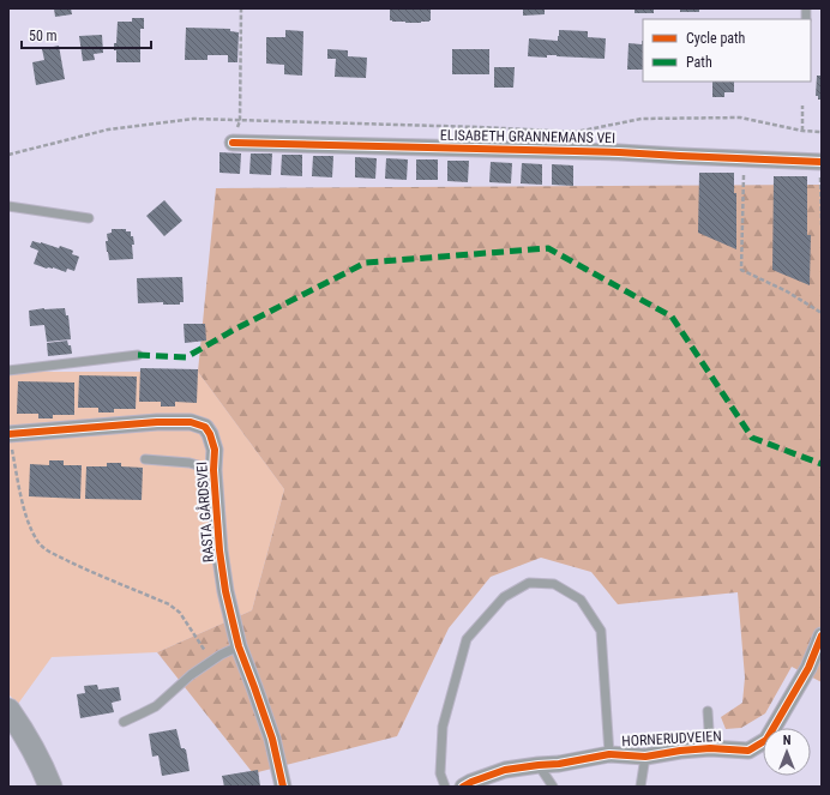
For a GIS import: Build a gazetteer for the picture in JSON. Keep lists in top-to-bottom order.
{
  "streets": {
    "street": ["ELISABETH GRANNEMANS VEI", "RASTA GÅRDSVEI", "HORNERUDVEIEN"]
  },
  "legend": ["Cycle path", "Path"],
  "scale_bar": "50 m",
  "north": "top"
}
